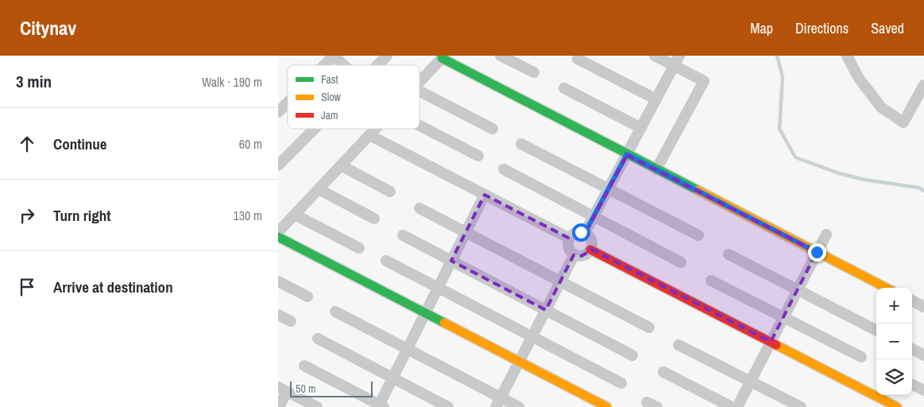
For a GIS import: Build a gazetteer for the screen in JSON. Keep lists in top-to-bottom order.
{
  "legend": ["Fast", "Slow", "Jam"],
  "scale_bar": "50 m",
  "page": {
    "header": "Citynav",
    "nav": ["Map", "Directions", "Saved"],
    "heading": ["3 min", "Walk · 190 m"],
    "list": [
      ["Continue", "60 m"],
      ["Turn right", "130 m"],
      "Arrive at destination"
    ],
    "map_buttons": ["+", "−"],
    "scale": "50 m"
  }
}
